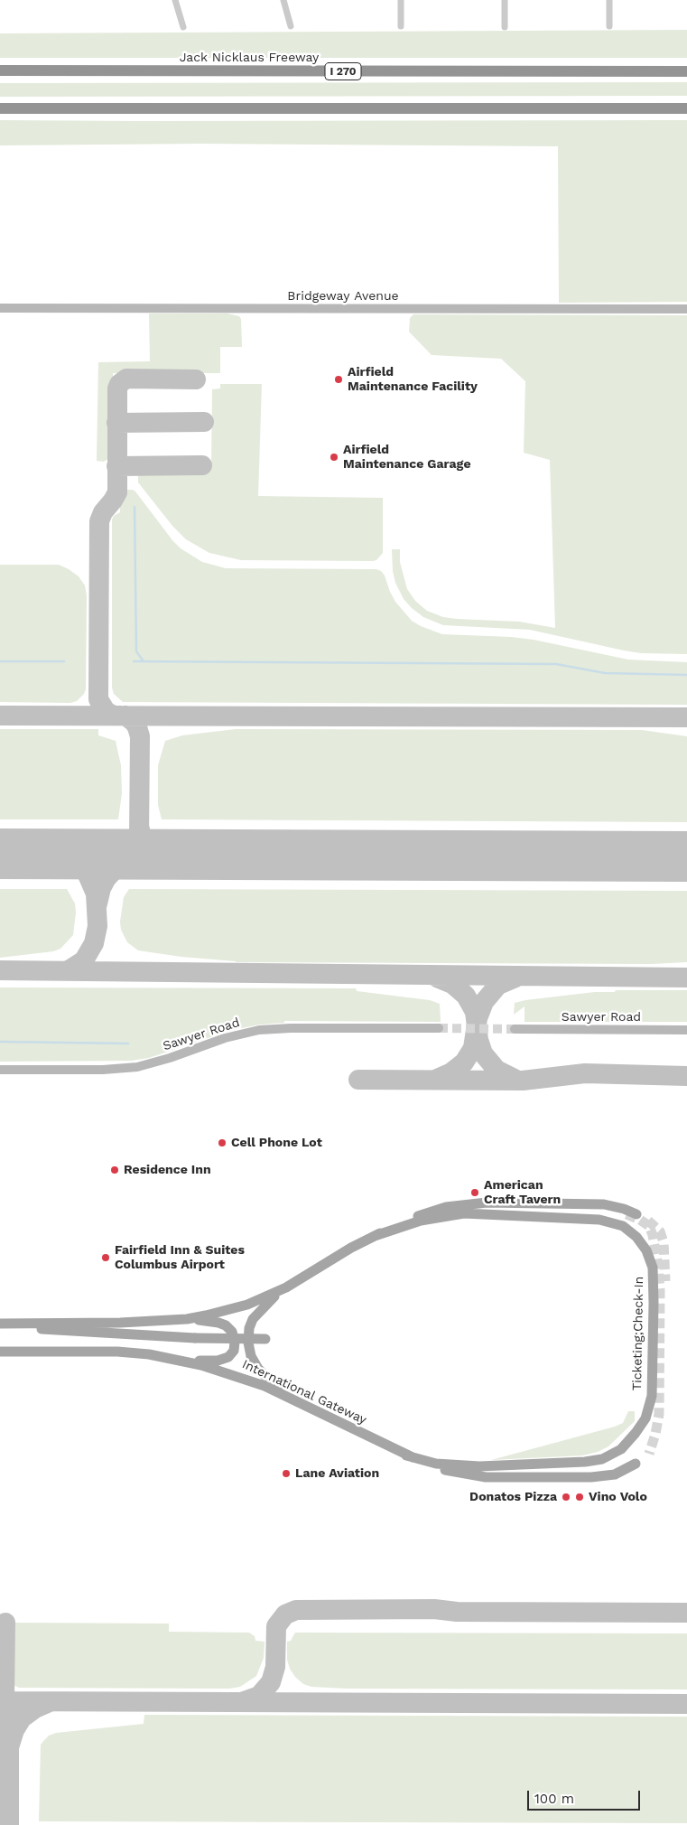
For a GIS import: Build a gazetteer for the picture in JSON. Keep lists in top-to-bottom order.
{
  "streets": {
    "highway": ["Jack Nicklaus Freeway", "I 270"],
    "main road": ["Ticketing;Check-In", "International Gateway"],
    "street": ["Bridgeway Avenue", "Sawyer Road"]
  },
  "crossings": [
    ["Ticketing;Check-In", "International Gateway"]
  ],
  "places": [
    "Airfield Maintenance Facility",
    "Airfield Maintenance Garage",
    "Cell Phone Lot",
    "Residence Inn",
    "American Craft Tavern",
    "Fairfield Inn & Suites Columbus Airport",
    "Lane Aviation",
    "Donatos Pizza",
    "Vino Volo"
  ],
  "scale_bar": "100 m"
}
